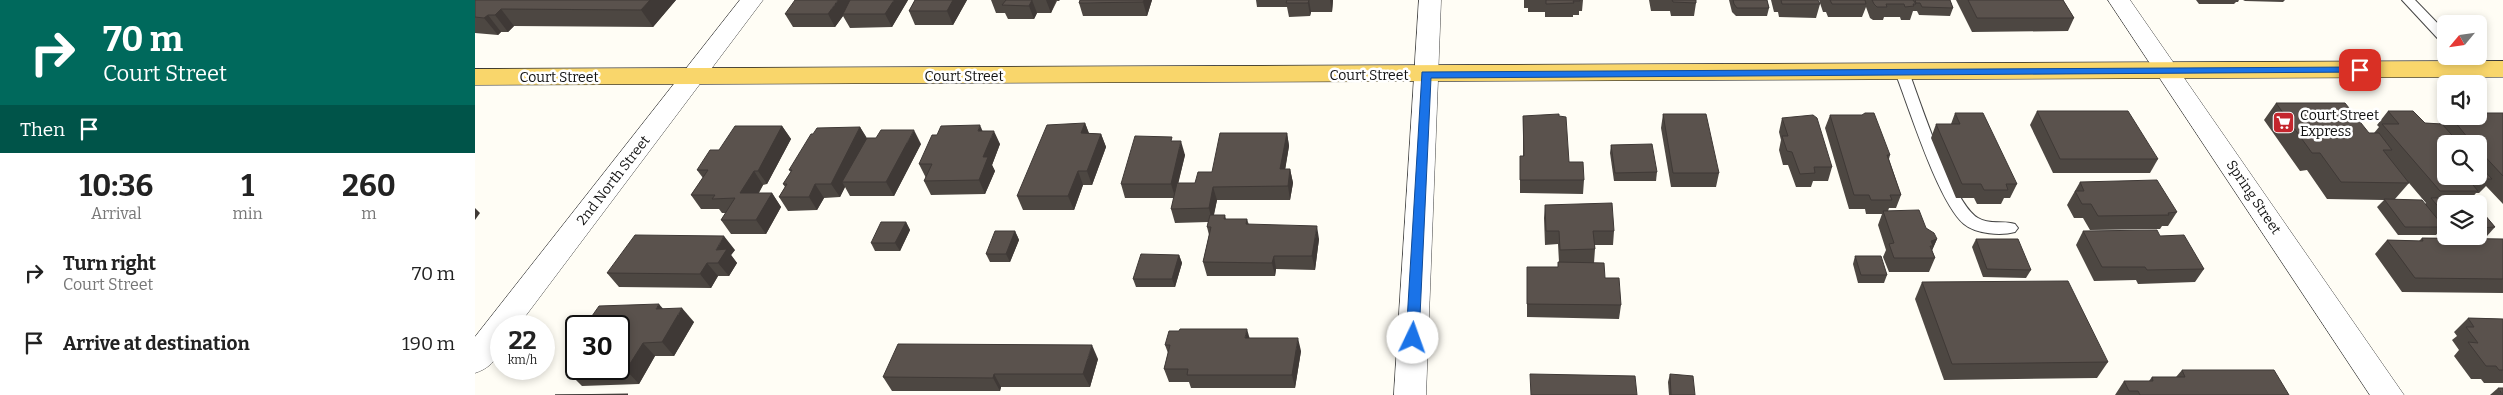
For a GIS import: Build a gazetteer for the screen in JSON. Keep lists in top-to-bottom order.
{
  "streets": {
    "main road": ["Court Street"],
    "street": ["2nd North Street", "Spring Street"]
  },
  "crossings": [
    ["Court Street", "2nd North Street"],
    ["Court Street", "Spring Street"]
  ],
  "places": {
    "supermarket": ["Court Street Express"]
  },
  "north": "bottom left",
  "page": {
    "turn": ["70 m", "Court Street"],
    "then": "Then",
    "eta": [
      "10:36",
      "Arrival",
      "1",
      "min",
      "260",
      "m"
    ],
    "list": [
      {
        "name": "Turn right",
        "note": "Court Street",
        "value": "70 m"
      },
      {
        "name": "Arrive at destination",
        "value": "190 m"
      }
    ],
    "speed": "22 km/h",
    "limit": "30"
  }
}
